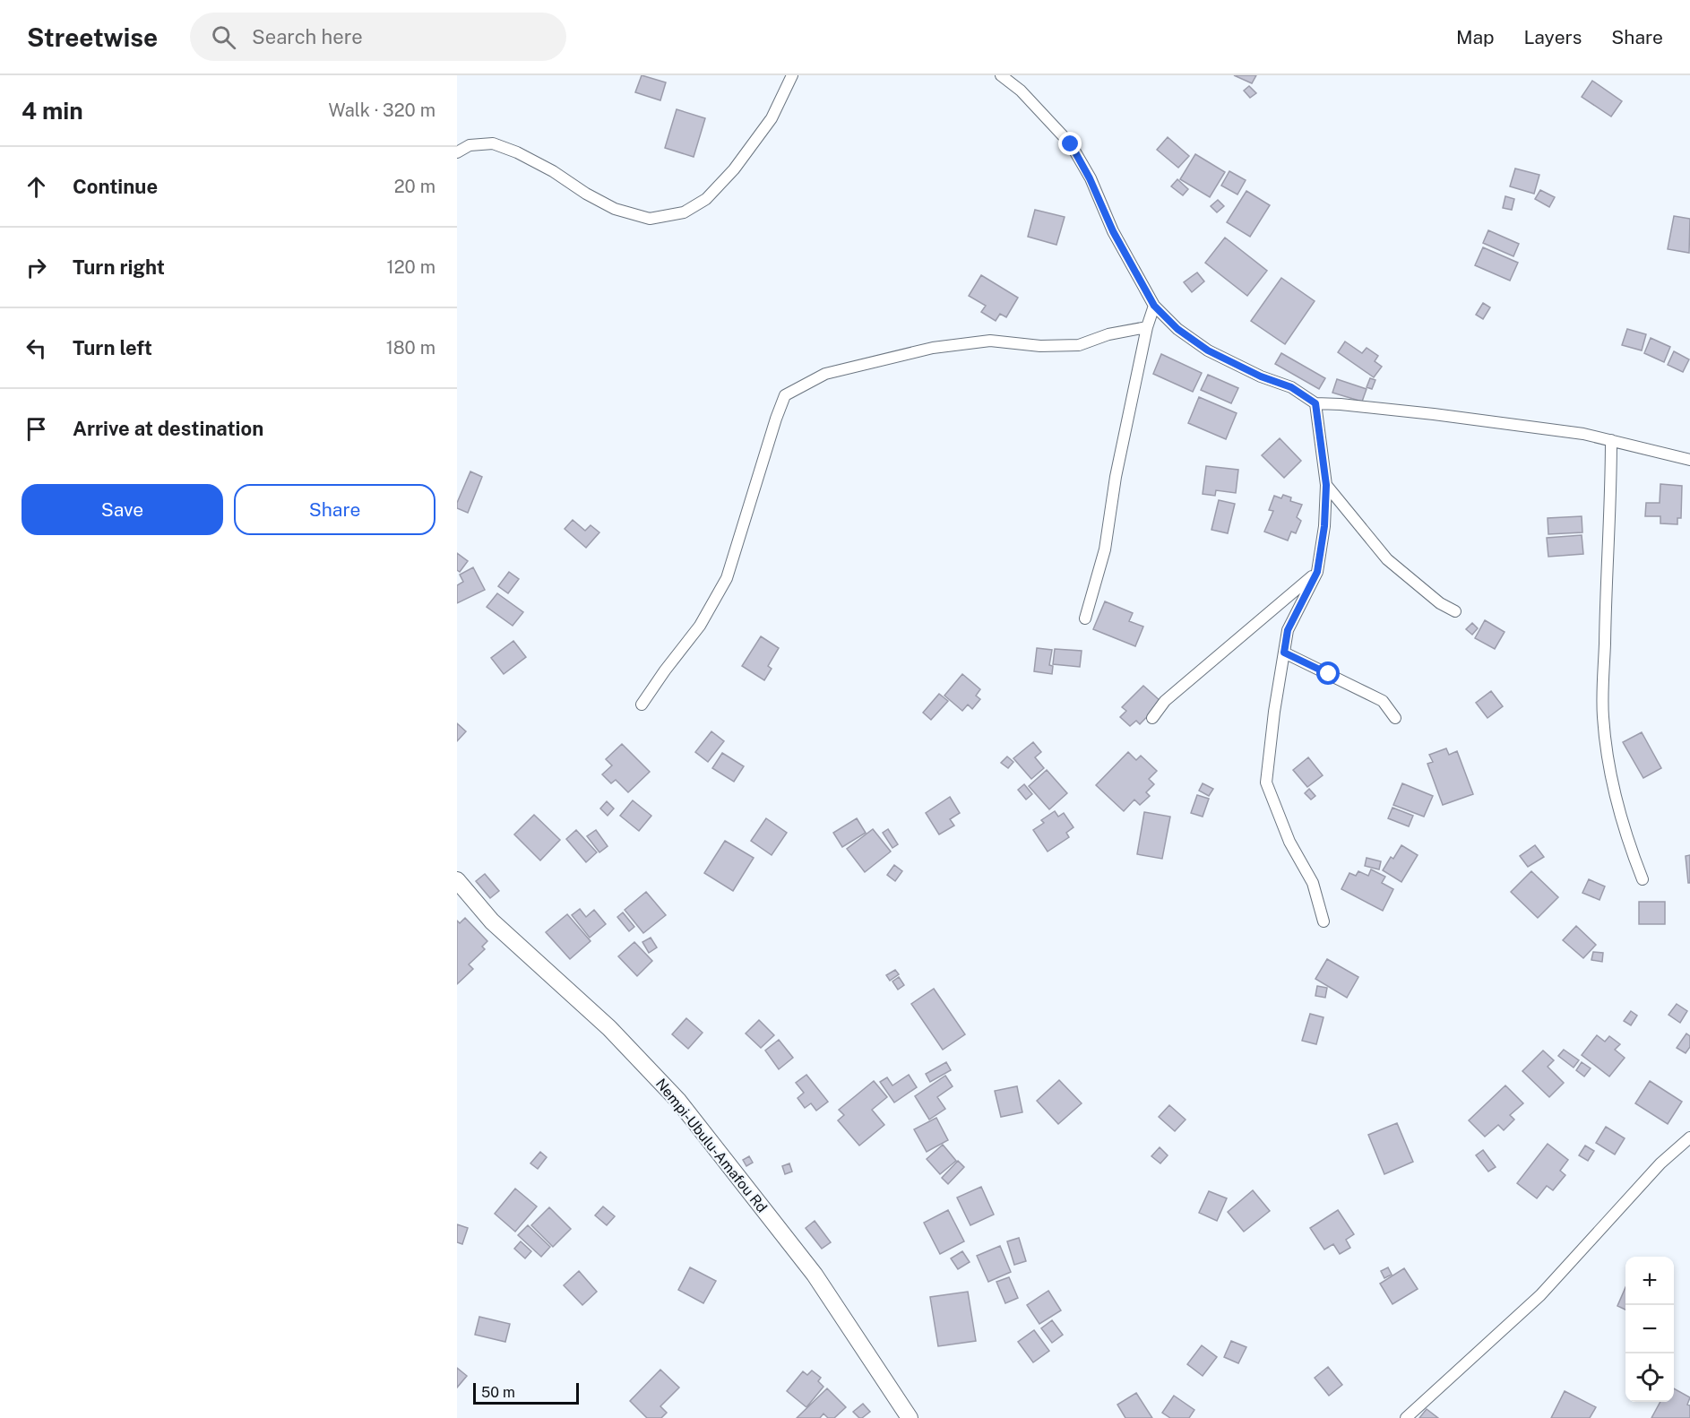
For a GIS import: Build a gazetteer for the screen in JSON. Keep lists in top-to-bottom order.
{
  "streets": {
    "street": ["Nempi-Ubulu-Amafou Rd"]
  },
  "scale_bar": "50 m",
  "page": {
    "header": "Streetwise",
    "search": "Search here",
    "nav": ["Map", "Layers", "Share"],
    "heading": ["4 min", "Walk · 320 m"],
    "list": [
      ["Continue", "20 m"],
      ["Turn right", "120 m"],
      ["Turn left", "180 m"],
      "Arrive at destination"
    ],
    "buttons": ["Save", "Share"],
    "map_buttons": ["+", "−"],
    "scale": "50 m"
  }
}
